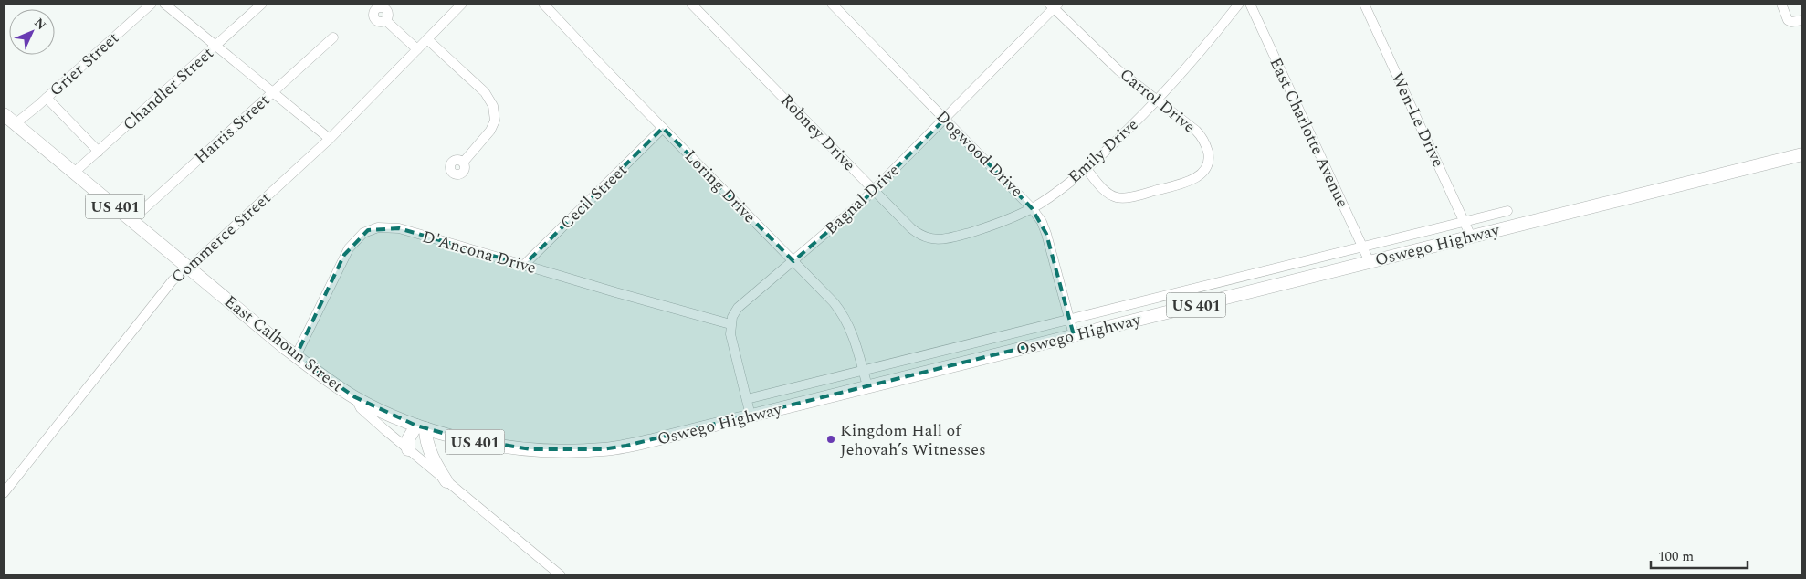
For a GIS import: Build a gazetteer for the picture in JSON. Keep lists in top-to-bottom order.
{
  "streets": {
    "main road": ["US 401", "Oswego Highway", "East Calhoun Street"],
    "street": [
      "Grier Street",
      "Chandler Street",
      "Carrol Drive",
      "Wen-Le Drive",
      "Harris Street",
      "Robney Drive",
      "East Charlotte Avenue",
      "Emily Drive",
      "Dogwood Drive",
      "Loring Drive",
      "Cecil Street",
      "Bagnal Drive",
      "Commerce Street",
      "D'Ancona Drive"
    ]
  },
  "crossings": [
    ["Grier Street", "East Calhoun Street"],
    ["Chandler Street", "East Calhoun Street"],
    ["Carrol Drive", "Emily Drive"],
    ["Carrol Drive", "Bagnal Drive"],
    ["Wen-Le Drive", "Oswego Highway"],
    ["Harris Street", "East Calhoun Street"],
    ["Robney Drive", "Emily Drive"],
    ["Robney Drive", "Dogwood Drive"],
    ["Robney Drive", "Bagnal Drive"],
    ["East Charlotte Avenue", "Oswego Highway"],
    ["Emily Drive", "Dogwood Drive"],
    ["Dogwood Drive", "Bagnal Drive"],
    ["Dogwood Drive", "Oswego Highway"],
    ["Loring Drive", "Cecil Street"],
    ["Loring Drive", "Bagnal Drive"],
    ["Loring Drive", "Oswego Highway"],
    ["Cecil Street", "D'Ancona Drive"],
    ["Bagnal Drive", "D'Ancona Drive"],
    ["Commerce Street", "East Calhoun Street"],
    ["Oswego Highway", "East Calhoun Street"],
    ["D'Ancona Drive", "East Calhoun Street"]
  ],
  "places": ["Kingdom Hall of Jehovah’s Witnesses"],
  "scale_bar": "100 m",
  "north": "top right"
}
